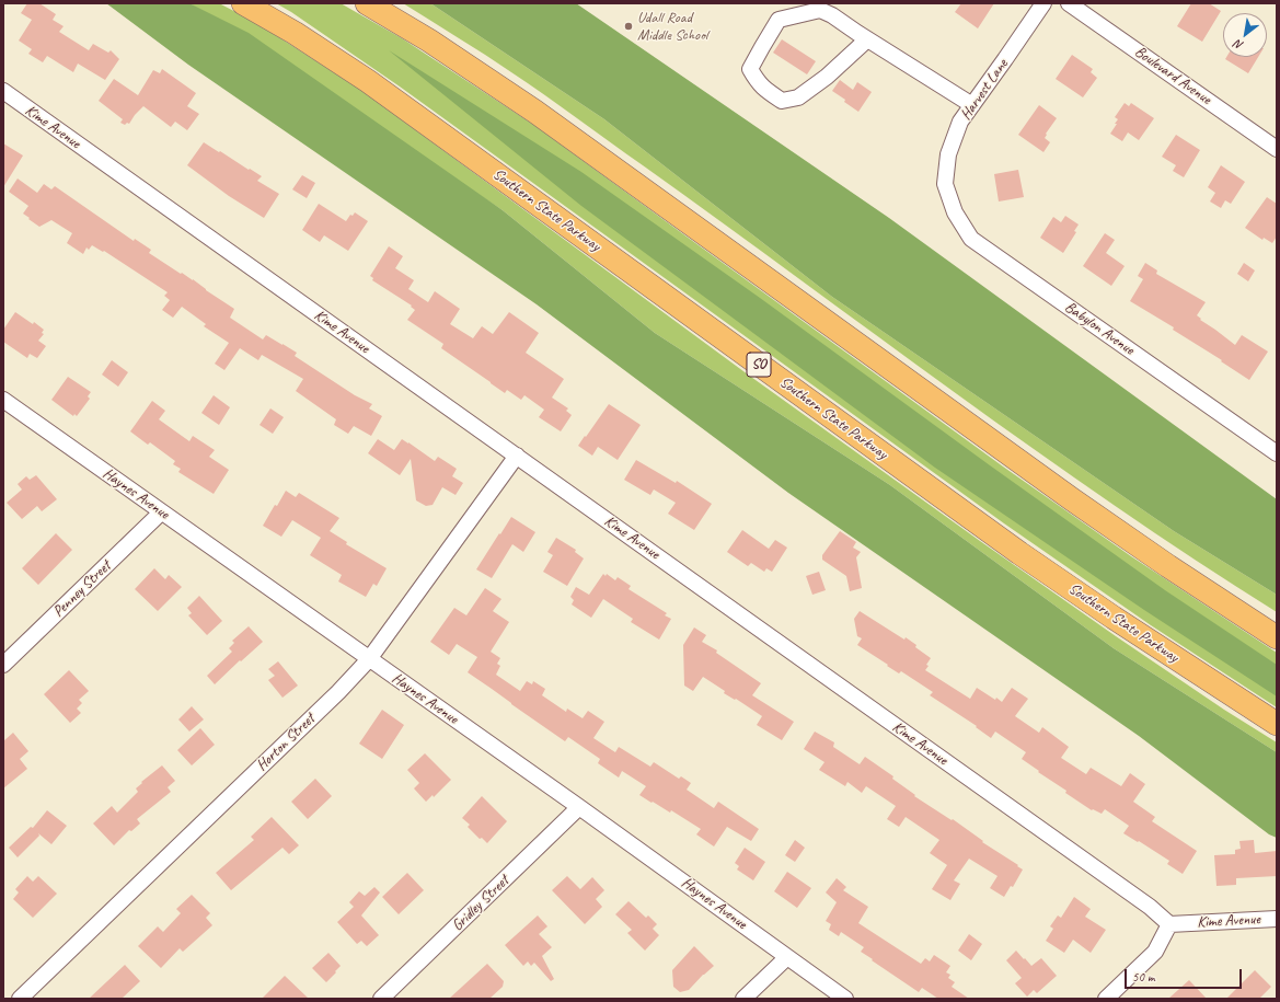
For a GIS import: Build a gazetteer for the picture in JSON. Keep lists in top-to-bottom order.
{
  "streets": {
    "highway": ["Southern State Parkway", "SO"],
    "street": [
      "Boulevard Avenue",
      "Harvest Lane",
      "Kime Avenue",
      "Babylon Avenue",
      "Haynes Avenue",
      "Penney Street",
      "Horton Street",
      "Gridley Street"
    ]
  },
  "crossings": [
    ["Harvest Lane", "Babylon Avenue"],
    ["Kime Avenue", "Horton Street"],
    ["Haynes Avenue", "Penney Street"],
    ["Haynes Avenue", "Horton Street"],
    ["Haynes Avenue", "Gridley Street"]
  ],
  "places": ["Udall Road Middle School"],
  "scale_bar": "50 m",
  "north": "bottom left"
}
